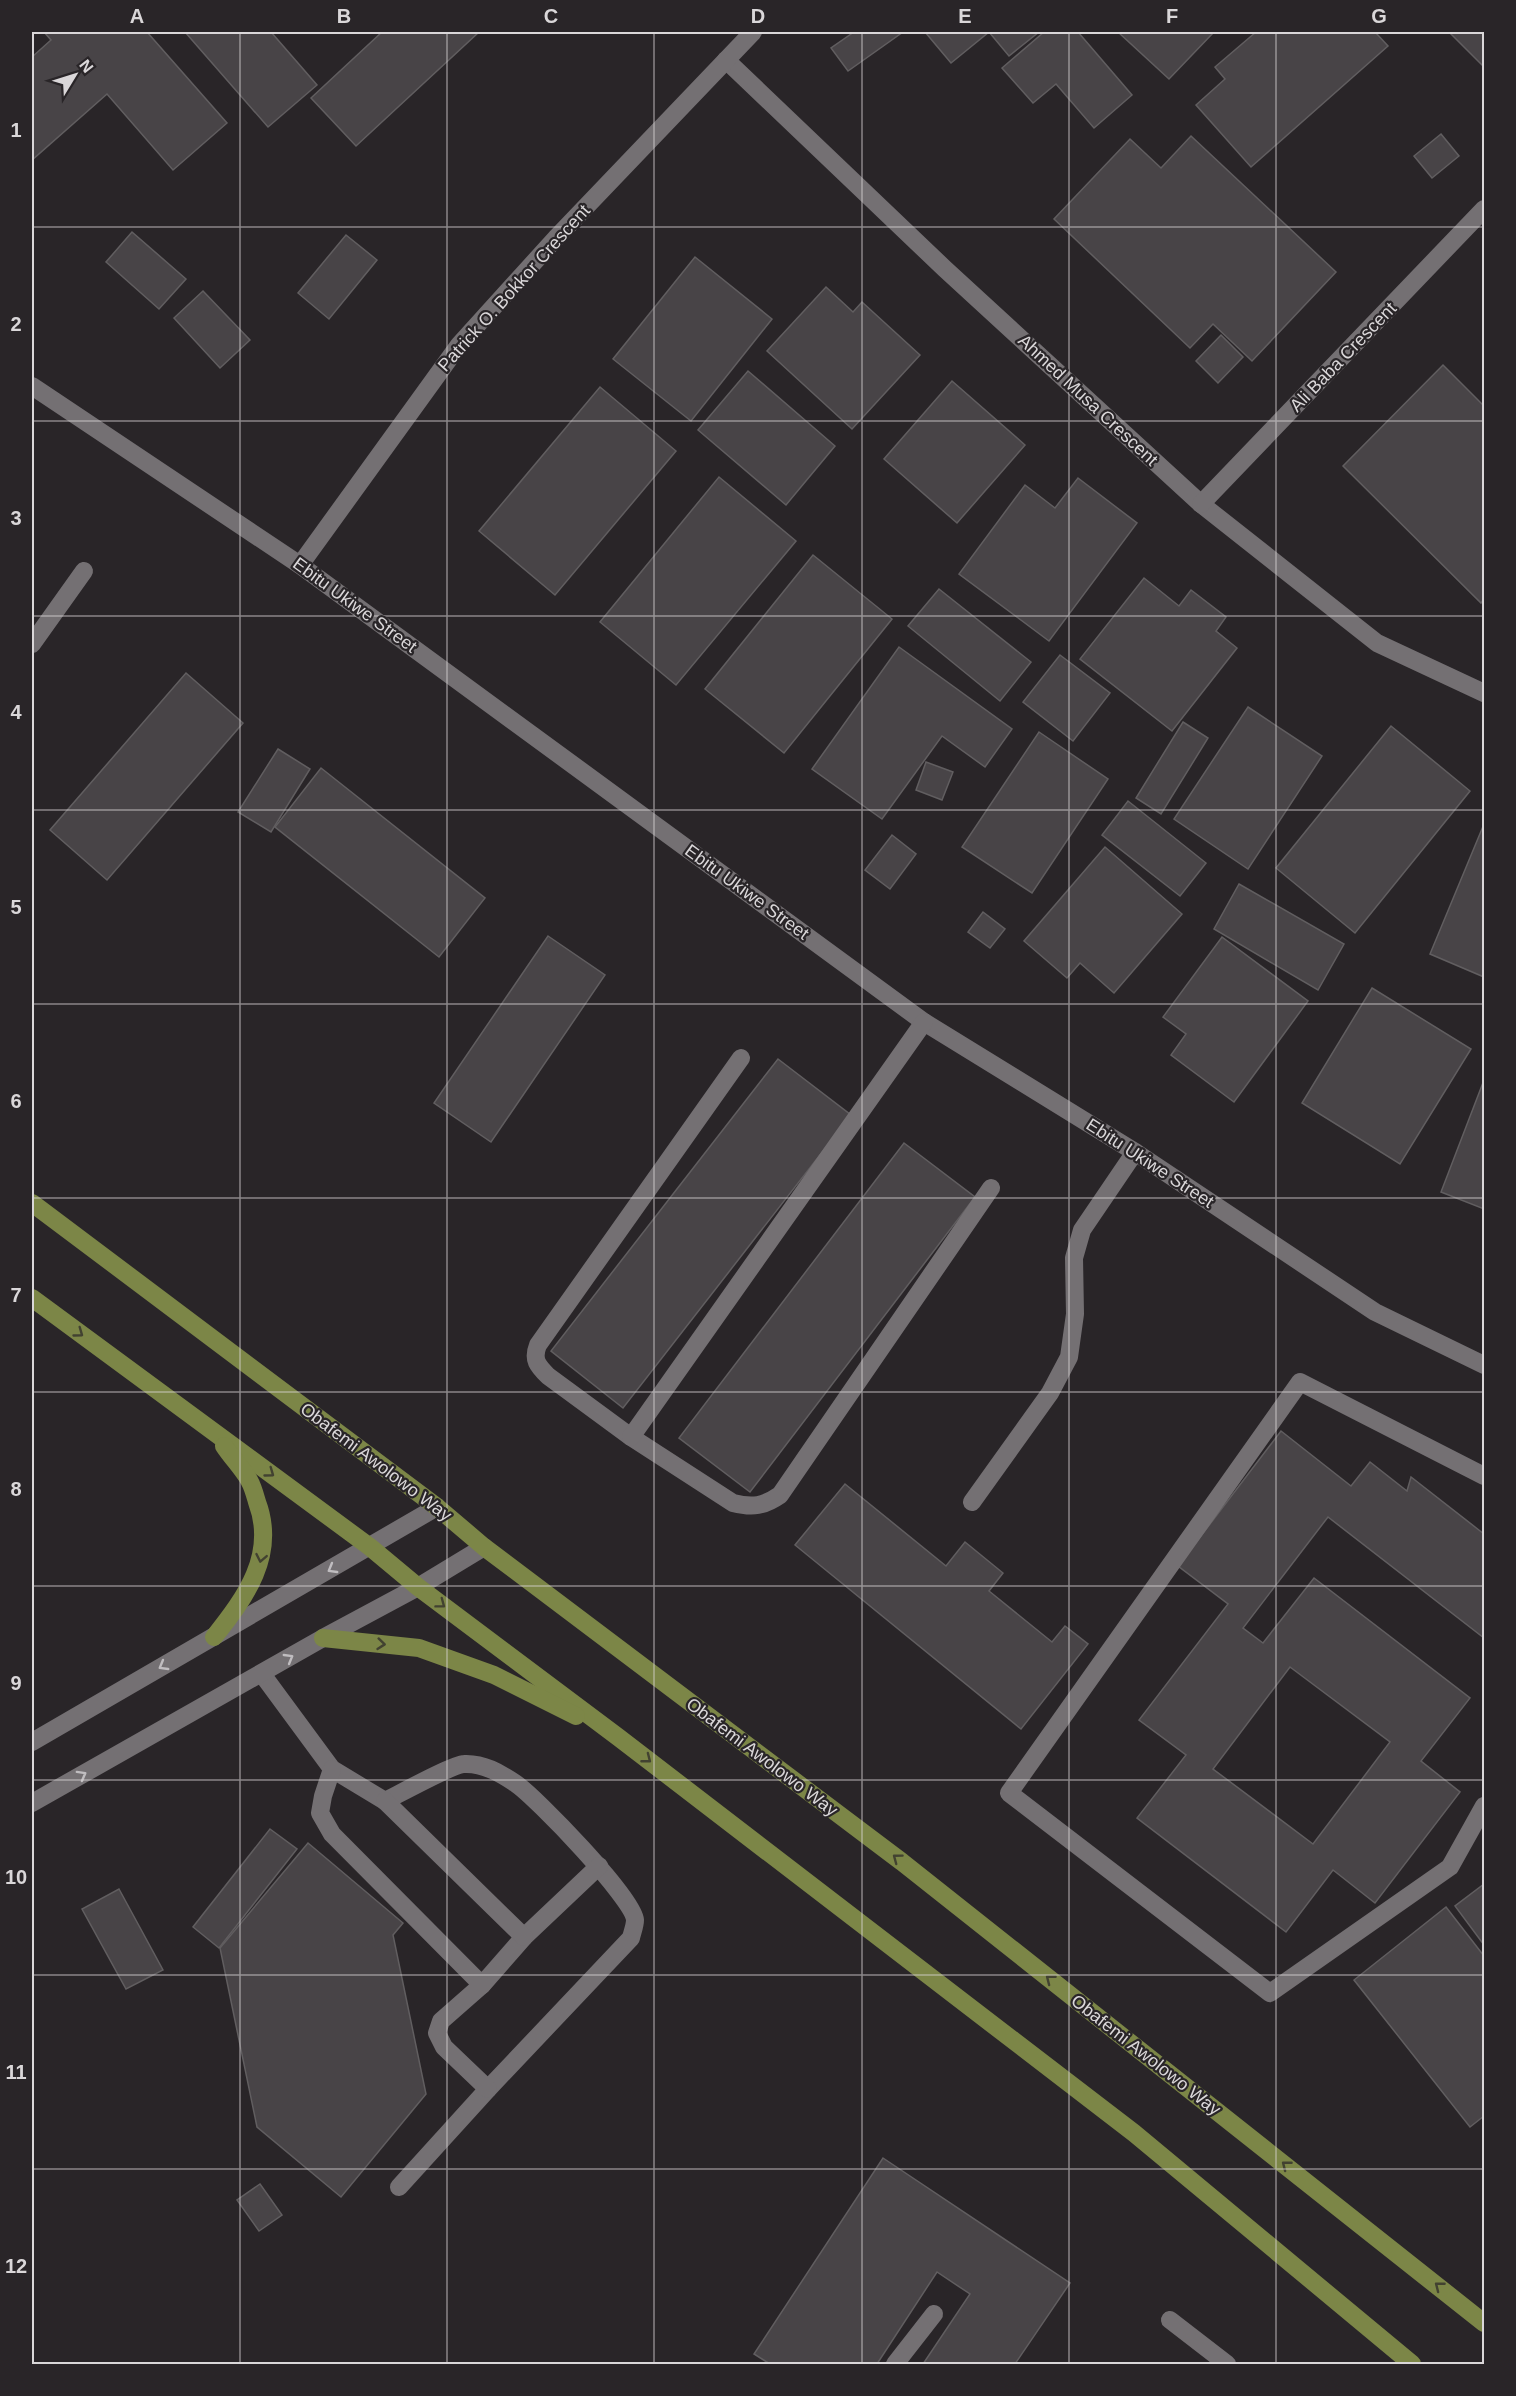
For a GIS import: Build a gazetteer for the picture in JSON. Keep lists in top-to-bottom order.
{
  "streets": {
    "main road": ["Obafemi Awolowo Way"],
    "street": [
      "Patrick O. Bokkor Crescent",
      "Ali Baba Crescent",
      "Ahmed Musa Crescent",
      "Ebitu Ukiwe Street"
    ]
  },
  "crossings": [
    ["Patrick O. Bokkor Crescent", "Ahmed Musa Crescent"],
    ["Patrick O. Bokkor Crescent", "Ebitu Ukiwe Street"],
    ["Ali Baba Crescent", "Ahmed Musa Crescent"]
  ],
  "north": "top right",
  "grid": {
    "columns": [
      "A",
      "B",
      "C",
      "D",
      "E",
      "F",
      "G"
    ],
    "rows": [
      "1",
      "2",
      "3",
      "4",
      "5",
      "6",
      "7",
      "8",
      "9",
      "10",
      "11",
      "12"
    ]
  }
}
